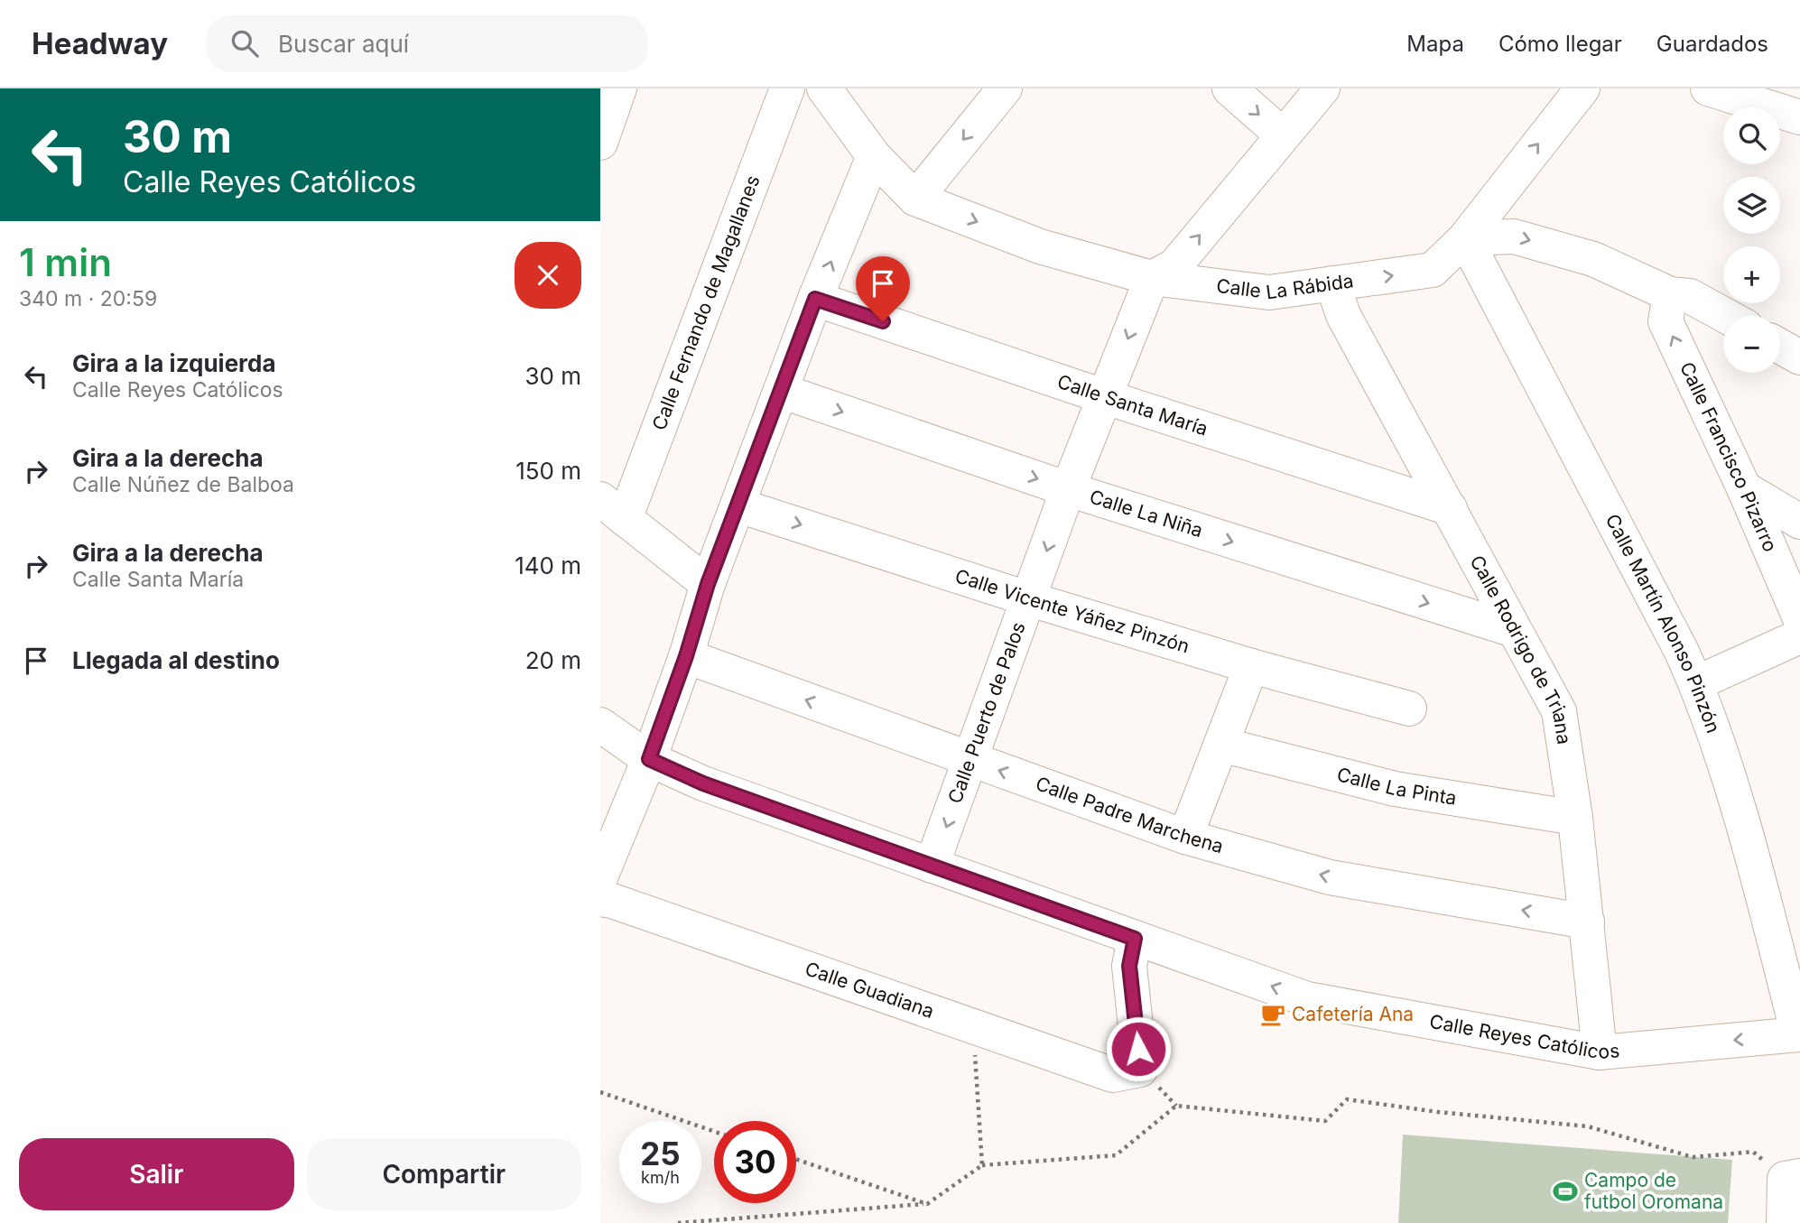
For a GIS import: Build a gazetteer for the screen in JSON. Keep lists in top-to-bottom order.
{
  "streets": {
    "street": [
      "Calle La Rábida",
      "Calle Fernando de Magallanes",
      "Calle Santa María",
      "Calle Francisco Pizarro",
      "Calle La Niña",
      "Calle Vicente Yáñez Pinzón",
      "Calle Martín Alonso Pinzón",
      "Calle Rodrigo de Triana",
      "Calle Puerto de Palos",
      "Calle La Pinta",
      "Calle Padre Marchena",
      "Calle Guadiana",
      "Calle Reyes Católicos"
    ]
  },
  "crossings": [
    ["Calle La Rábida", "Calle Martín Alonso Pinzón"],
    ["Calle La Rábida", "Calle Rodrigo de Triana"],
    ["Calle La Rábida", "Calle Puerto de Palos"],
    ["Calle Santa María", "Calle Rodrigo de Triana"],
    ["Calle Santa María", "Calle Puerto de Palos"],
    ["Calle La Niña", "Calle Rodrigo de Triana"],
    ["Calle La Niña", "Calle Puerto de Palos"],
    ["Calle Vicente Yáñez Pinzón", "Calle Puerto de Palos"],
    ["Calle Martín Alonso Pinzón", "Calle Reyes Católicos"],
    ["Calle Rodrigo de Triana", "Calle La Pinta"],
    ["Calle Rodrigo de Triana", "Calle Padre Marchena"],
    ["Calle Rodrigo de Triana", "Calle Reyes Católicos"],
    ["Calle Puerto de Palos", "Calle Padre Marchena"],
    ["Calle Puerto de Palos", "Calle Reyes Católicos"],
    ["Calle Guadiana", "Calle Reyes Católicos"]
  ],
  "one_way": [
    "Calle La Rábida",
    "Calle Francisco Pizarro",
    "Calle La Niña",
    "Calle Vicente Yáñez Pinzón",
    "Calle Padre Marchena",
    "Calle Reyes Católicos"
  ],
  "places": {
    "cafe": ["Cafetería Ana"],
    "sports": ["Campo de futbol Oromana"]
  },
  "page": {
    "header": "Headway",
    "search": "Buscar aquí",
    "nav": ["Mapa", "Cómo llegar", "Guardados"],
    "turn": ["30 m", "Calle Reyes Católicos"],
    "map_buttons": ["+", "−"],
    "heading": ["1 min", "340 m · 20:59"],
    "list": [
      {
        "name": "Gira a la izquierda",
        "note": "Calle Reyes Católicos",
        "value": "30 m"
      },
      {
        "name": "Gira a la derecha",
        "note": "Calle Núñez de Balboa",
        "value": "150 m"
      },
      {
        "name": "Gira a la derecha",
        "note": "Calle Santa María",
        "value": "140 m"
      },
      {
        "name": "Llegada al destino",
        "value": "20 m"
      }
    ],
    "speed": "25 km/h",
    "limit": "30",
    "buttons": ["Salir", "Compartir"]
  }
}
